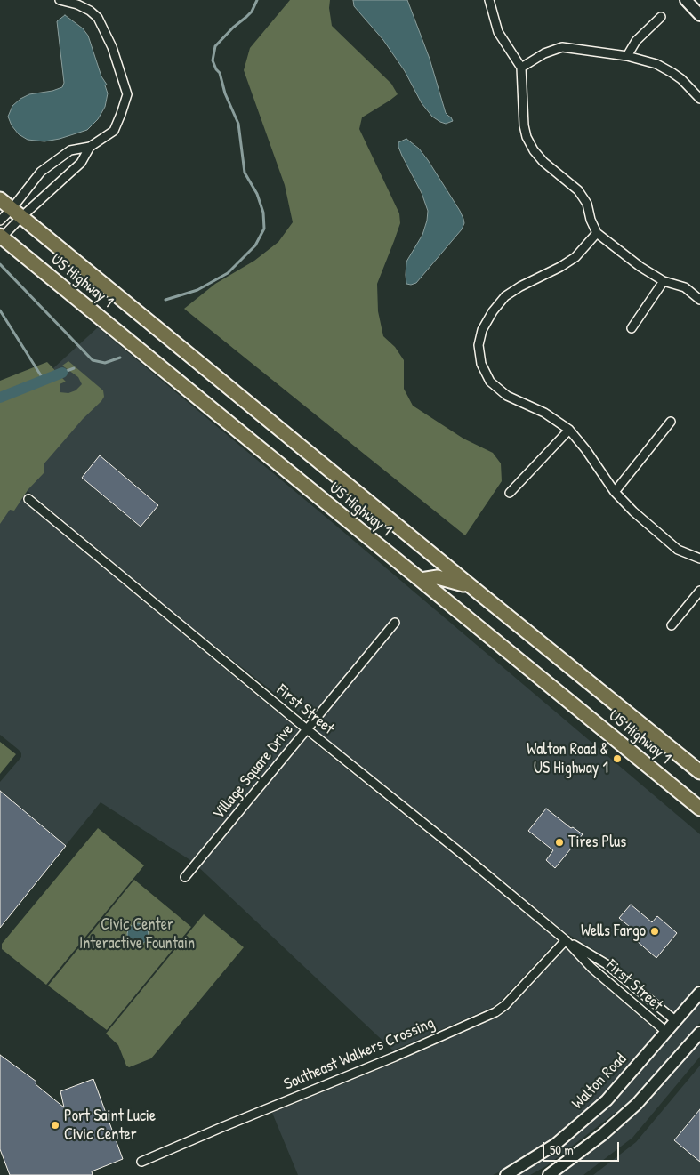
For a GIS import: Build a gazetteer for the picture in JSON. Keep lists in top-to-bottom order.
{
  "streets": {
    "main road": ["US Highway 1", "Walton Road"],
    "street": ["First Street", "Village Square Drive", "Southeast Walkers Crossing"]
  },
  "crossings": [
    ["First Street", "Village Square Drive"],
    ["First Street", "Southeast Walkers Crossing"],
    ["First Street", "Walton Road"]
  ],
  "parks": ["Civic Center Interactive Fountain"],
  "places": [
    "Walton Road & US Highway 1",
    "Tires Plus",
    "Wells Fargo",
    "Port Saint Lucie Civic Center"
  ],
  "scale_bar": "50 m"
}
